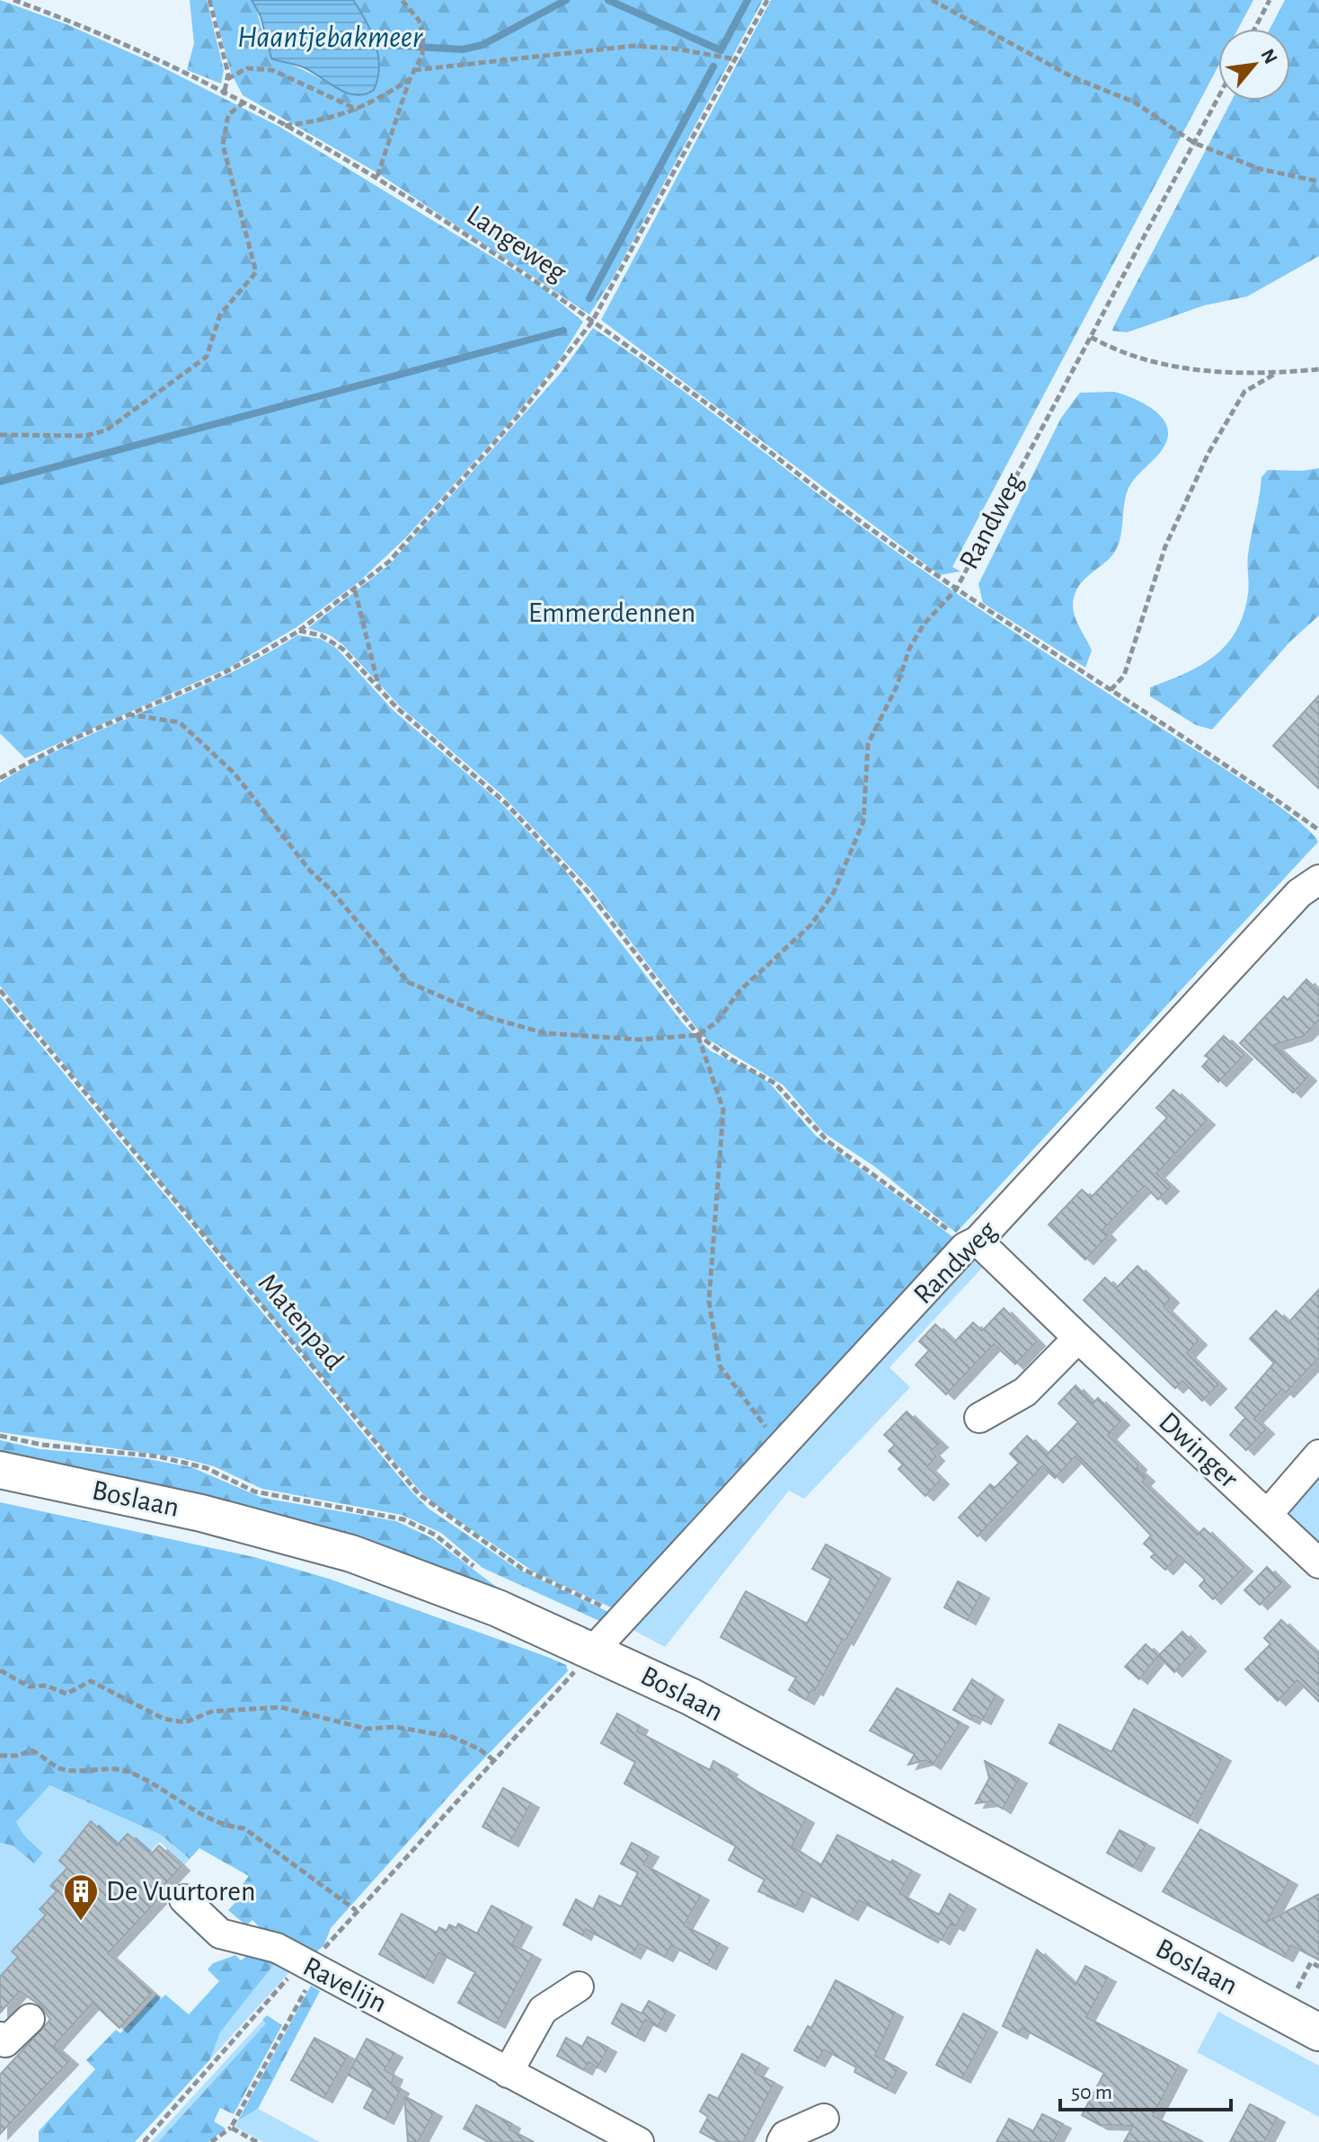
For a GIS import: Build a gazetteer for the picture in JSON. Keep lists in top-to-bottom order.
{
  "streets": {
    "main road": ["Boslaan"],
    "street": ["Randweg", "Dwinger", "Ravelijn"],
    "path": ["Langeweg", "Matenpad"]
  },
  "crossings": [
    ["Langeweg", "Randweg"],
    ["Randweg", "Matenpad"],
    ["Randweg", "Dwinger"],
    ["Randweg", "Boslaan"]
  ],
  "water": ["Haantjebakmeer"],
  "parks": ["Emmerdennen"],
  "places": {
    "building": ["De Vuurtoren"]
  },
  "scale_bar": "50 m",
  "north": "top right"
}
